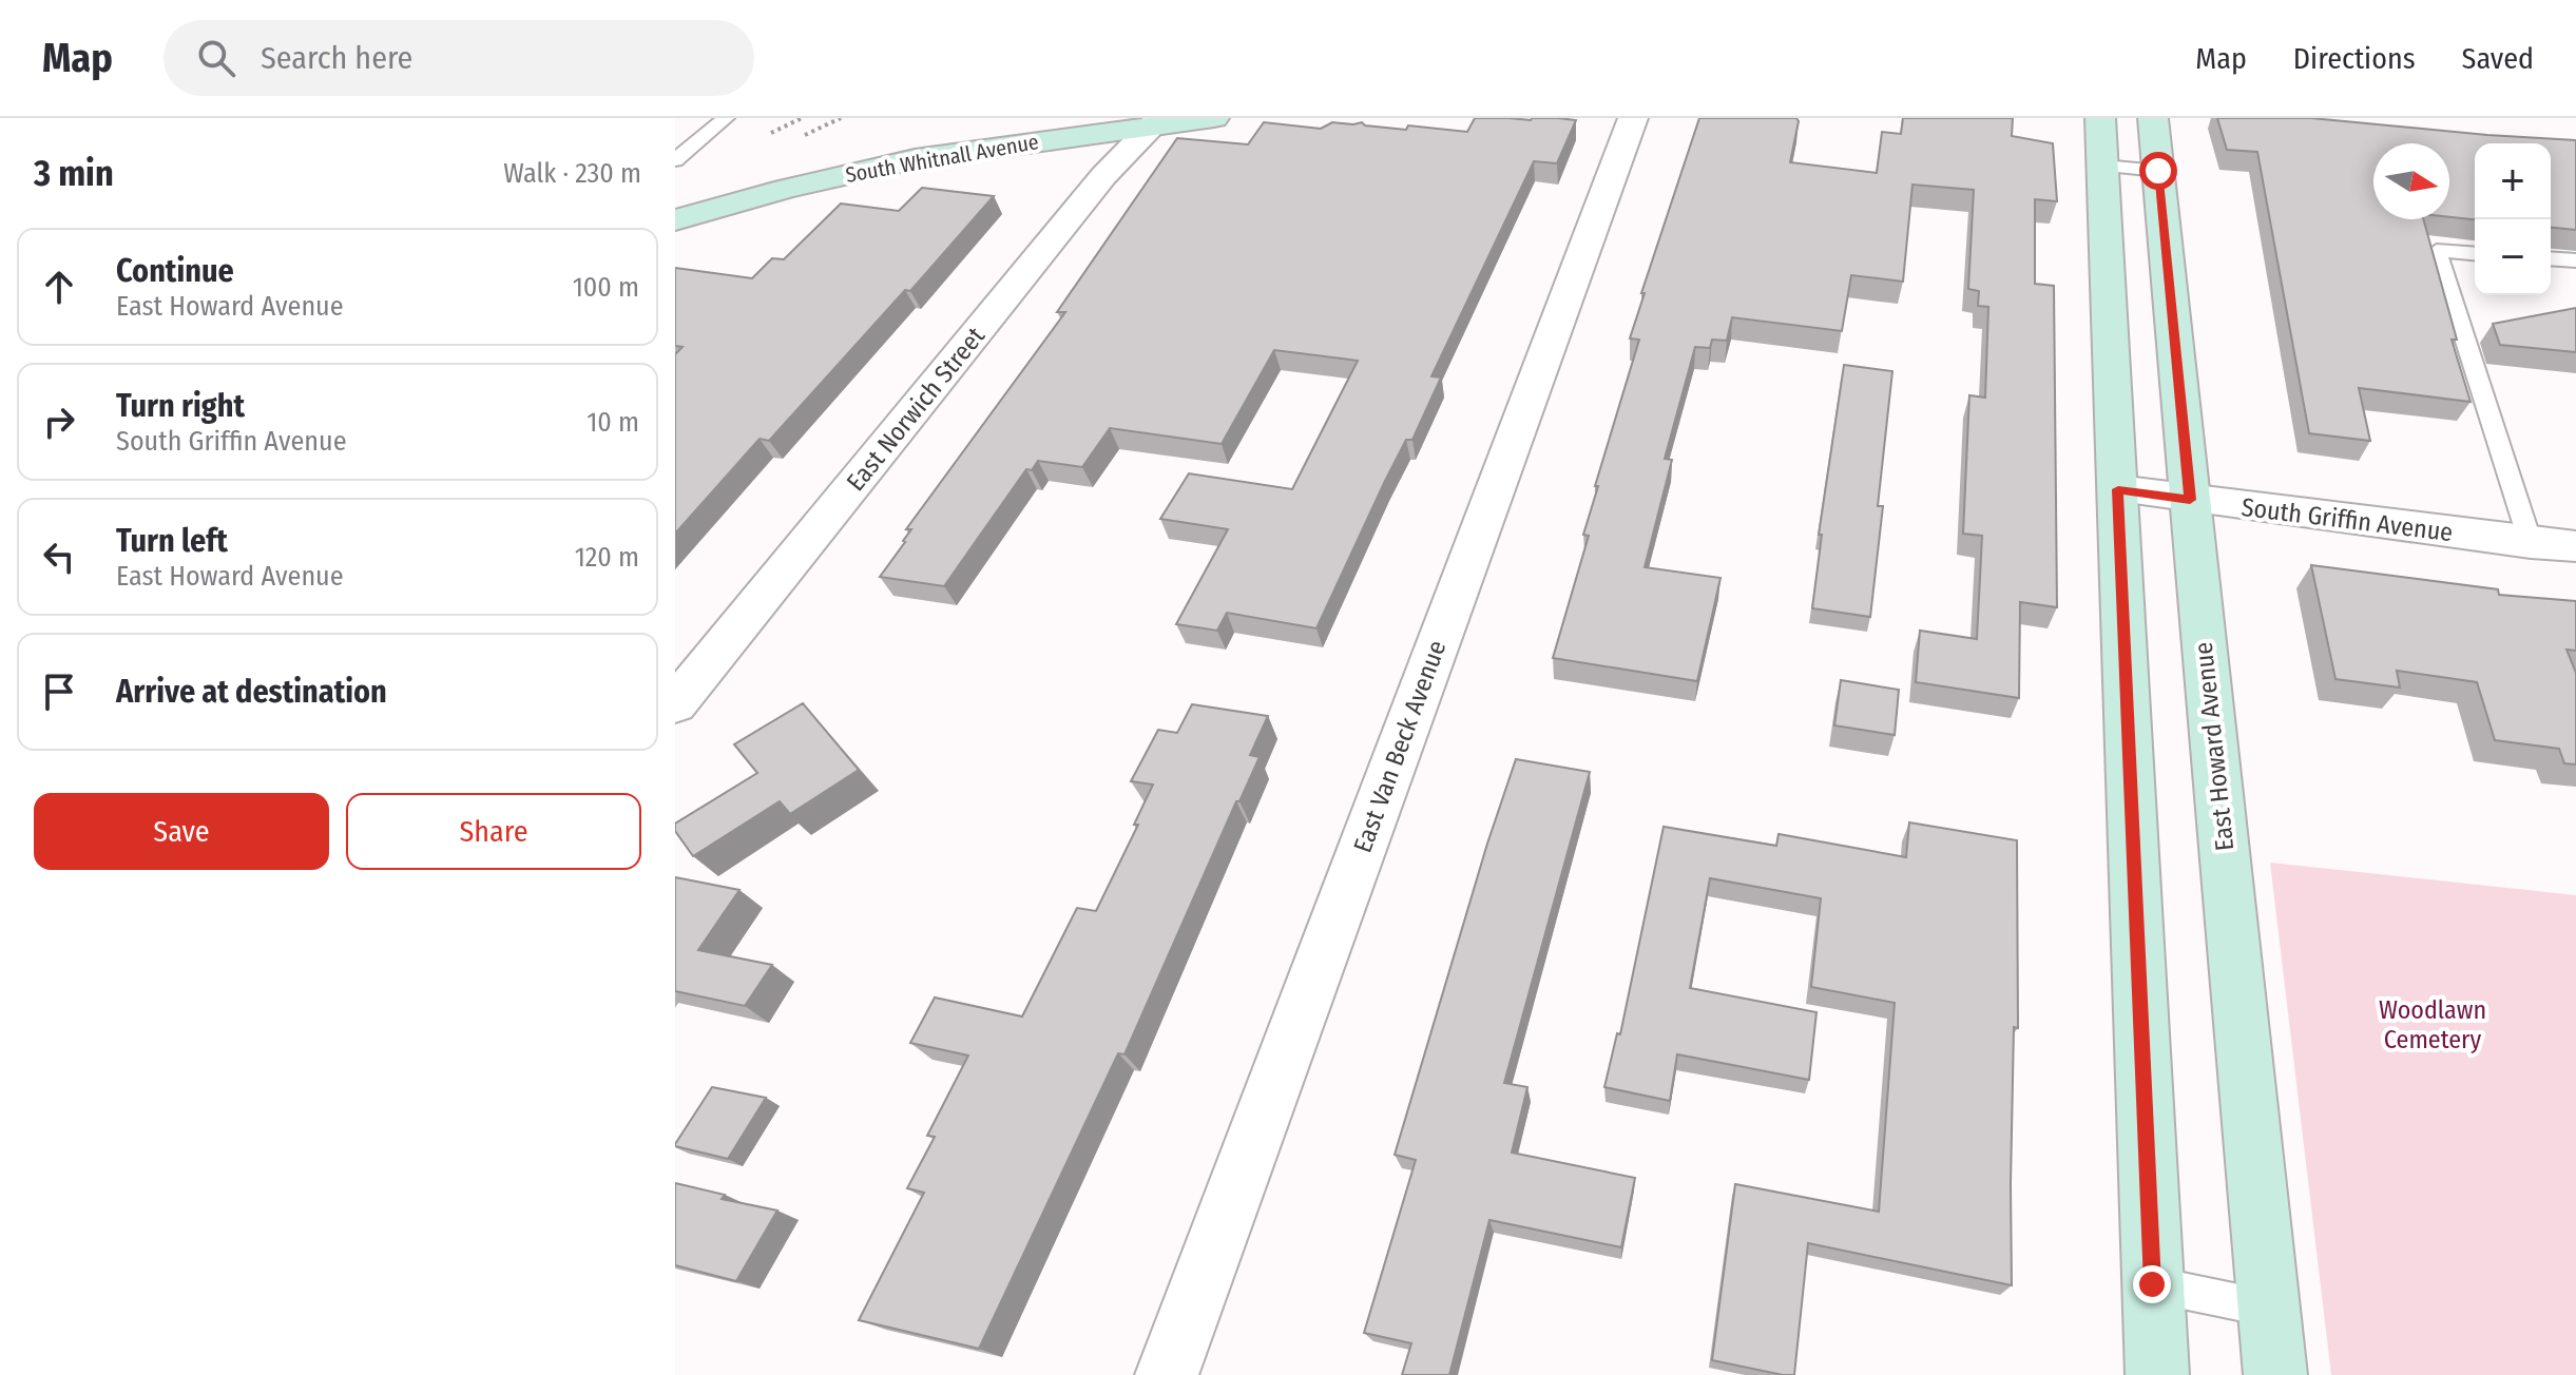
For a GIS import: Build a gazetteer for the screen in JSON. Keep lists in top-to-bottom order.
{
  "streets": {
    "main road": ["South Whitnall Avenue", "East Howard Avenue"],
    "street": ["East Norwich Street", "South Griffin Avenue", "East Van Beck Avenue"]
  },
  "crossings": [
    ["South Whitnall Avenue", "East Norwich Street"],
    ["South Griffin Avenue", "East Howard Avenue"]
  ],
  "parks": ["Woodlawn Cemetery"],
  "north": "right",
  "page": {
    "header": "Map",
    "search": "Search here",
    "nav": ["Map", "Directions", "Saved"],
    "heading": ["3 min", "Walk · 230 m"],
    "map_buttons": ["+", "−"],
    "list": [
      ["Continue", "East Howard Avenue", "100 m"],
      ["Turn right", "South Griffin Avenue", "10 m"],
      ["Turn left", "East Howard Avenue", "120 m"],
      "Arrive at destination"
    ],
    "buttons": ["Save", "Share"]
  }
}
